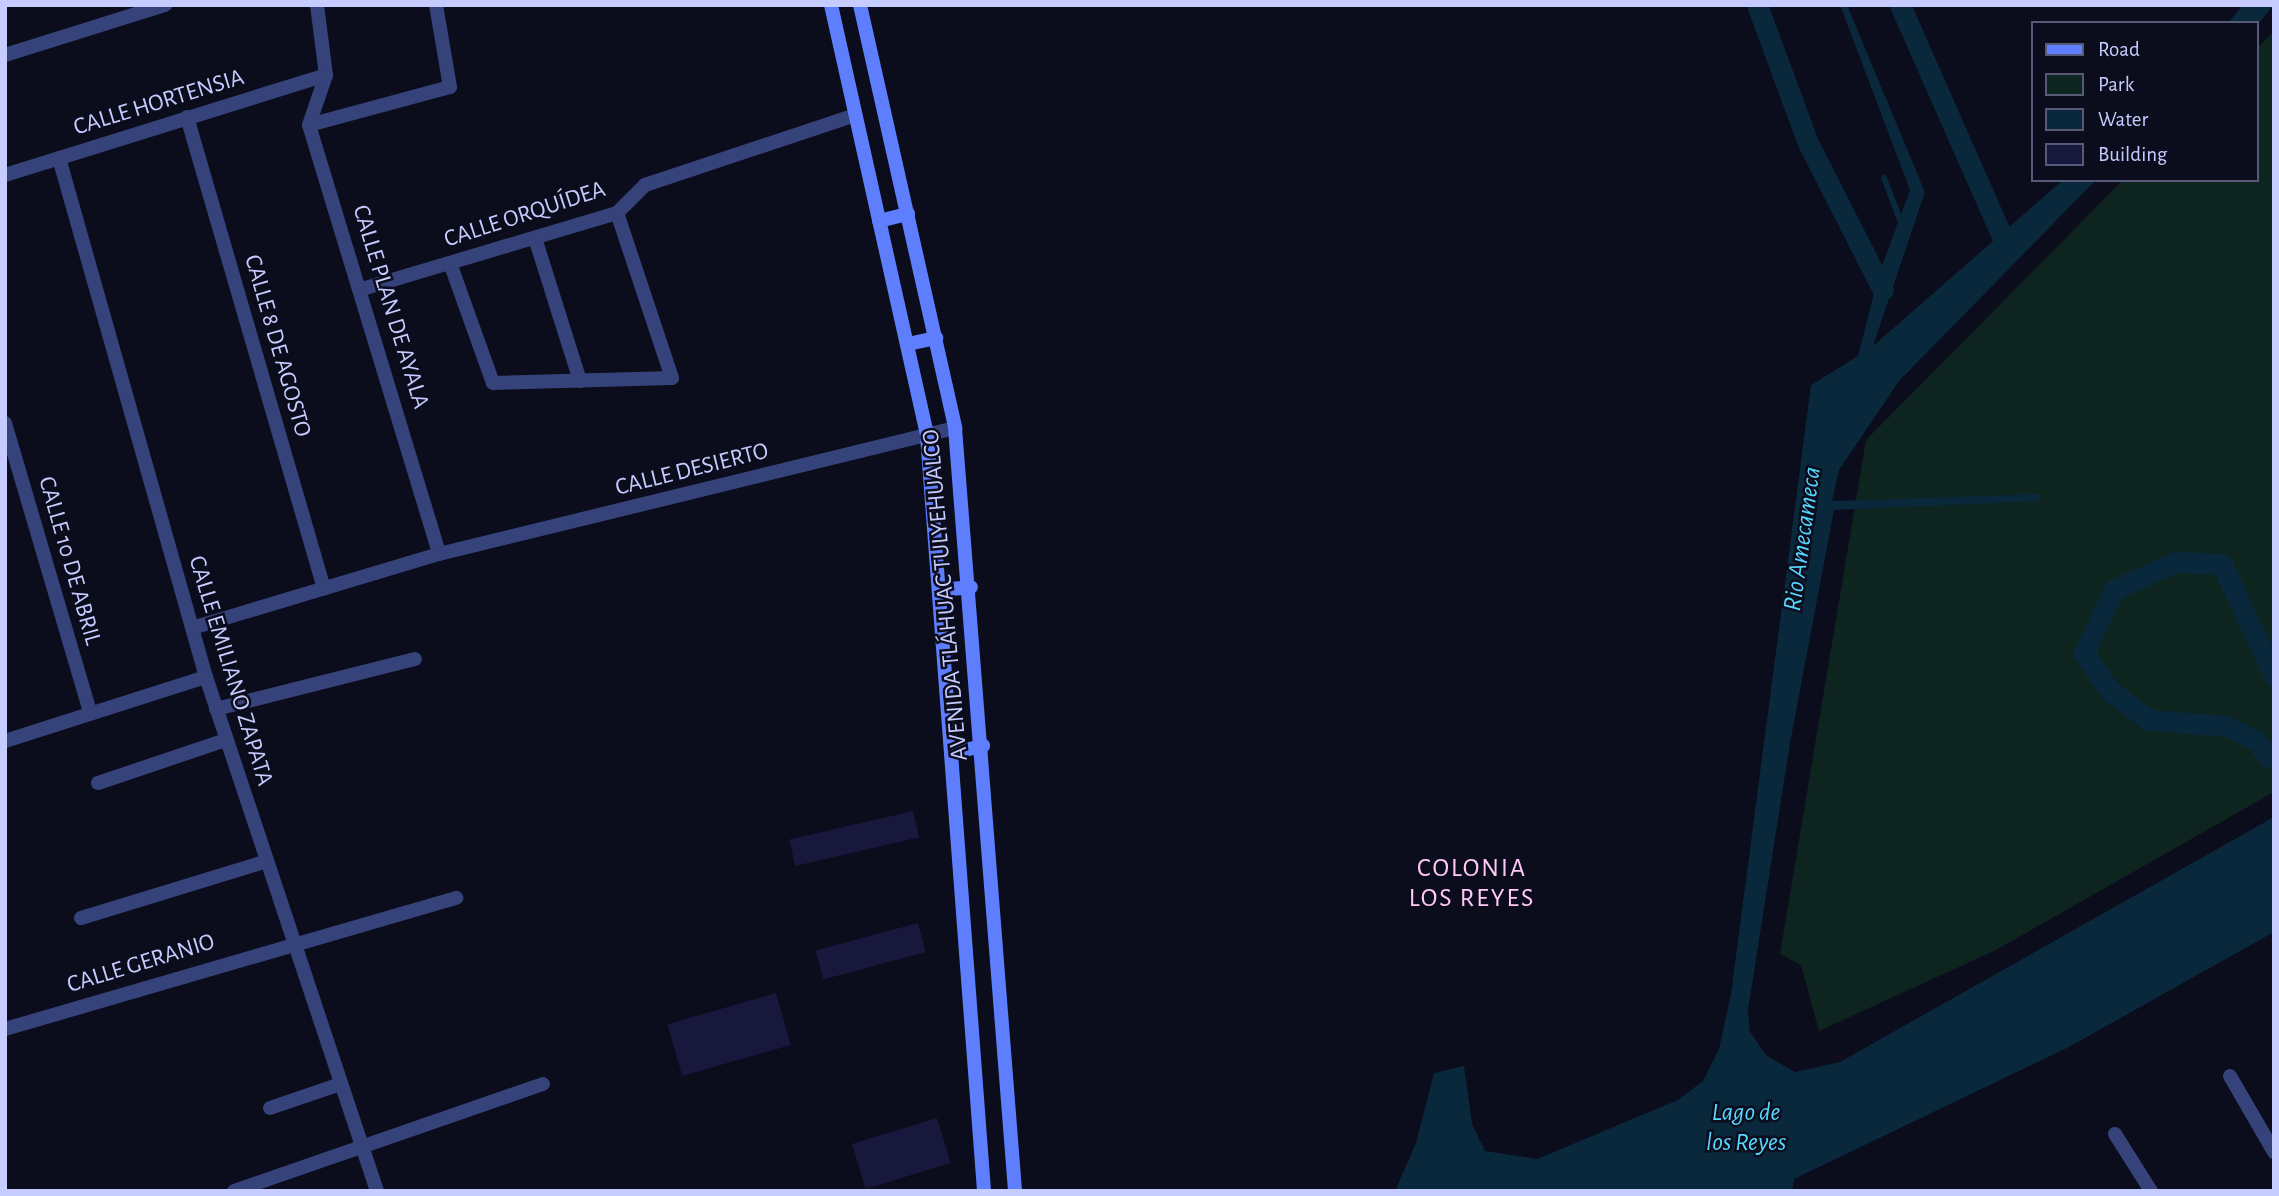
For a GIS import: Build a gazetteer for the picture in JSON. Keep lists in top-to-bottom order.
{
  "streets": {
    "main road": ["AVENIDA TLÁHUAC TULYEHUALCO"],
    "street": [
      "CALLE HORTENSIA",
      "CALLE ORQUÍDEA",
      "CALLE PLAN DE AYALA",
      "CALLE 8 DE AGOSTO",
      "CALLE DESIERTO",
      "CALLE 10 DE ABRIL",
      "CALLE EMILIANO ZAPATA",
      "CALLE GERANIO"
    ]
  },
  "crossings": [
    ["CALLE HORTENSIA", "CALLE 8 DE AGOSTO"],
    ["CALLE HORTENSIA", "CALLE EMILIANO ZAPATA"],
    ["CALLE ORQUÍDEA", "CALLE PLAN DE AYALA"],
    ["CALLE ORQUÍDEA", "AVENIDA TLÁHUAC TULYEHUALCO"],
    ["CALLE PLAN DE AYALA", "CALLE DESIERTO"],
    ["CALLE 8 DE AGOSTO", "CALLE DESIERTO"],
    ["CALLE DESIERTO", "AVENIDA TLÁHUAC TULYEHUALCO"],
    ["CALLE DESIERTO", "CALLE EMILIANO ZAPATA"],
    ["CALLE EMILIANO ZAPATA", "CALLE GERANIO"]
  ],
  "districts": ["COLONIA LOS REYES"],
  "water": ["Rio Amecameca", "Lago de los Reyes"],
  "legend": [
    "Road",
    "Park",
    "Water",
    "Building"
  ]
}
